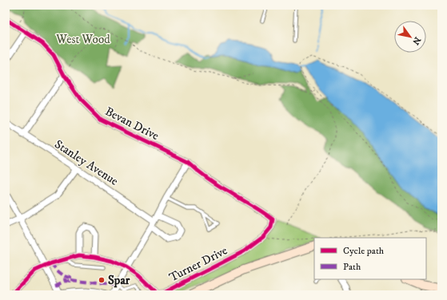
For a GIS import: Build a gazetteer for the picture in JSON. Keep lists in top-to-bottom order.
{
  "streets": {
    "street": ["Bevan Drive", "Stanley Avenue", "Turner Drive"]
  },
  "crossings": [
    ["Bevan Drive", "Turner Drive"]
  ],
  "parks": ["West Wood"],
  "places": ["Spar"],
  "legend": ["Cycle path", "Path"],
  "north": "bottom right"
}
